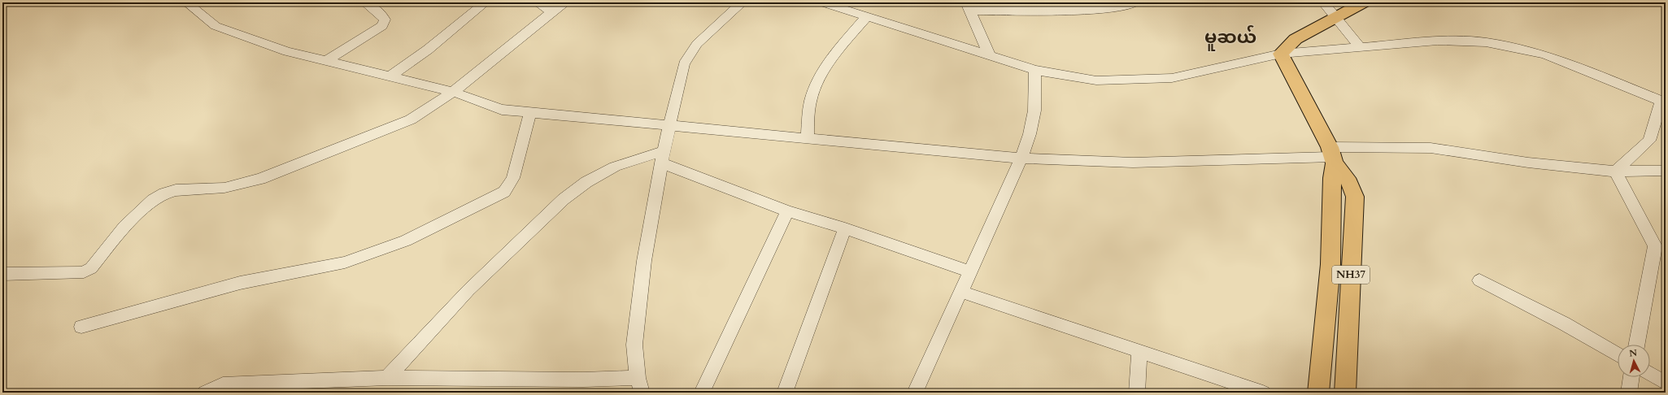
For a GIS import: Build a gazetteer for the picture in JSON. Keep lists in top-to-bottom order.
{
  "streets": {
    "highway": ["NH37"]
  },
  "districts": ["မူဆယ်"],
  "north": "top"
}
